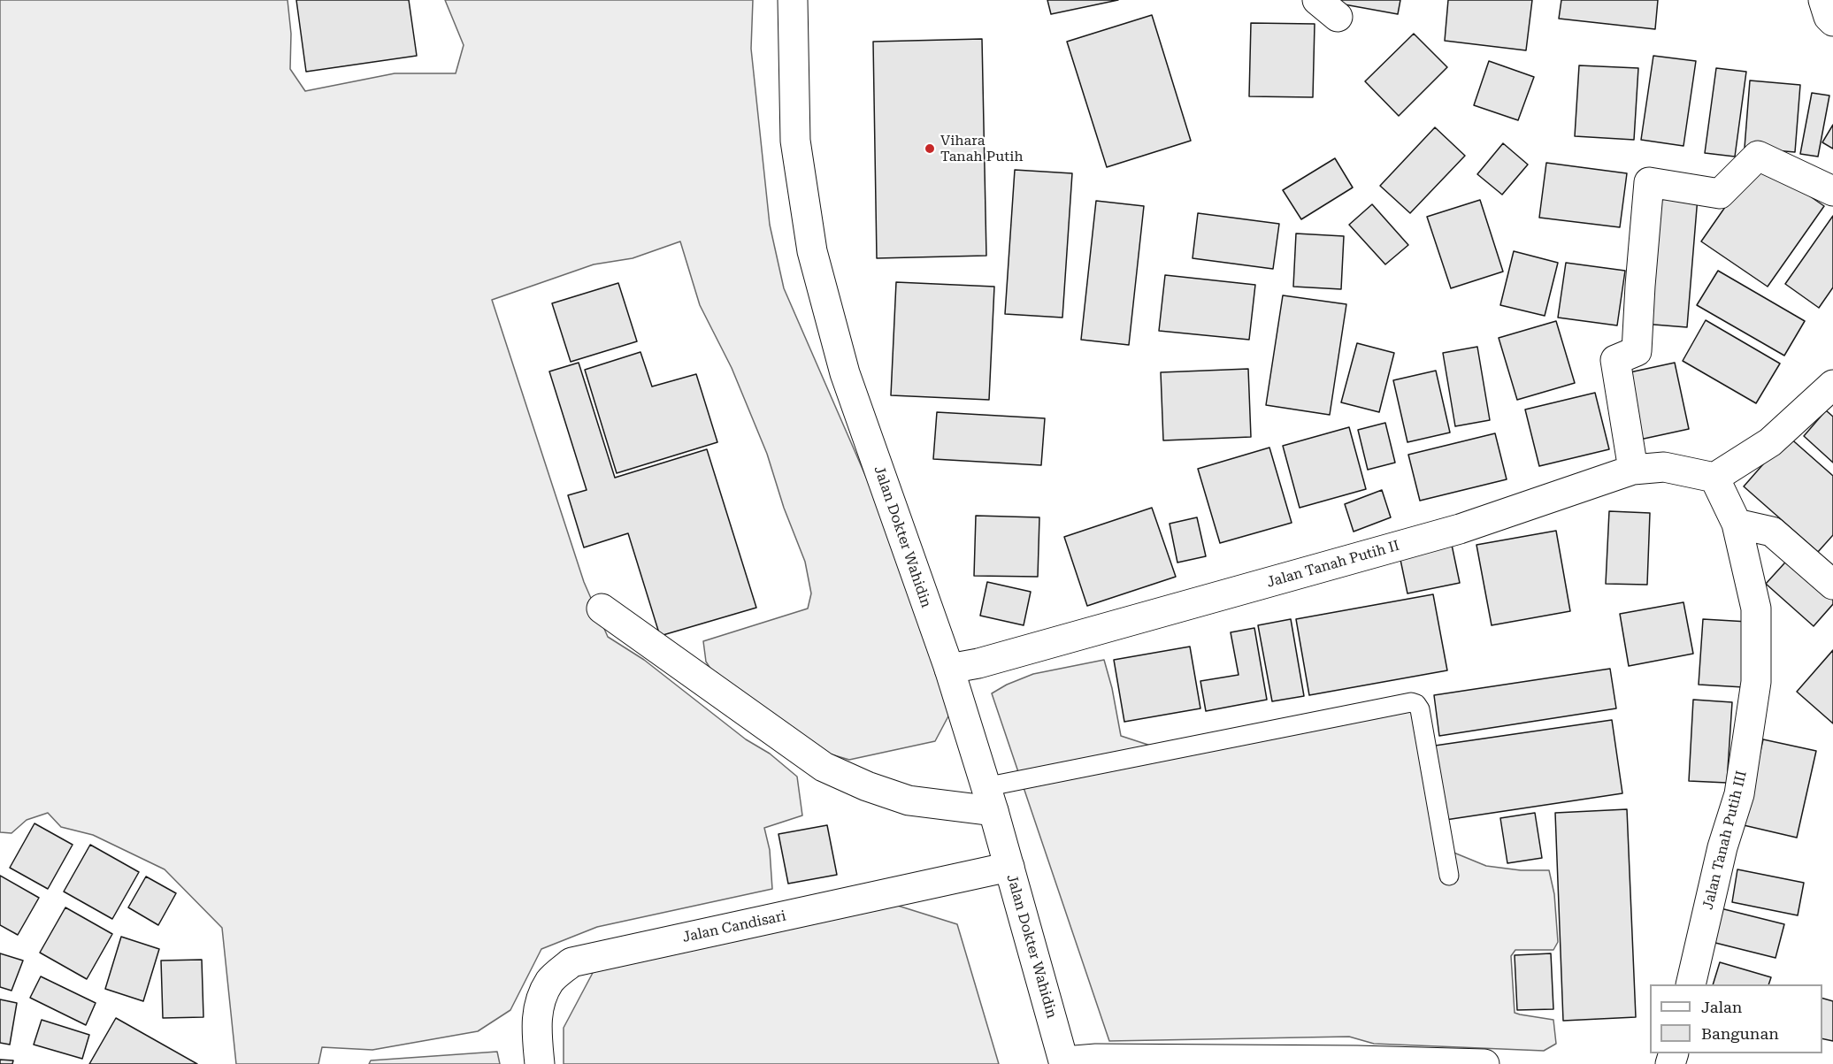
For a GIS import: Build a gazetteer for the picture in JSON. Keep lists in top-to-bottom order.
{
  "streets": {
    "main road": [
      "Jalan Dokter Wahidin",
      "Jalan Tanah Putih II",
      "Jalan Tanah Putih III",
      "Jalan Candisari"
    ]
  },
  "crossings": [
    ["Jalan Dokter Wahidin", "Jalan Tanah Putih II"],
    ["Jalan Dokter Wahidin", "Jalan Candisari"],
    ["Jalan Tanah Putih II", "Jalan Tanah Putih III"]
  ],
  "places": ["Vihara Tanah Putih"],
  "legend": ["Jalan", "Bangunan"]
}
